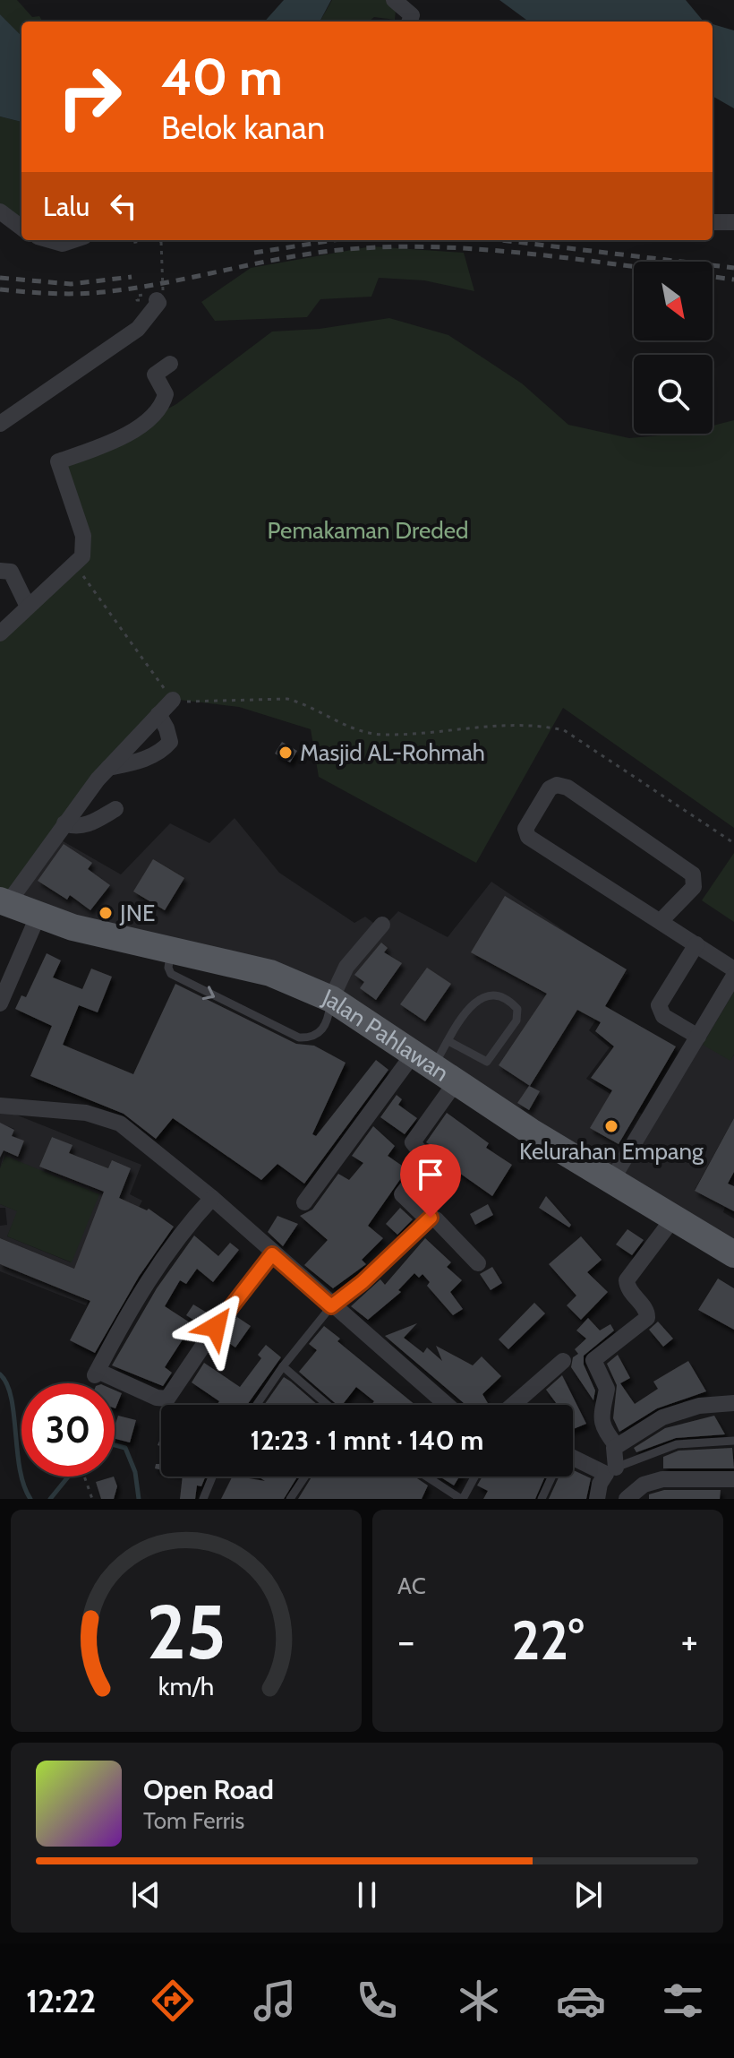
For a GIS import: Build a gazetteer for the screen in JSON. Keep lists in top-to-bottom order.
{
  "streets": {
    "main road": ["Jalan Pahlawan"]
  },
  "parks": ["Pemakaman Dreded"],
  "places": ["Masjid AL-Rohmah", "JNE", "Kelurahan Empang"],
  "north": "bottom right",
  "page": {
    "turn": ["40 m", "Belok kanan"],
    "then": "Lalu",
    "limit": "30",
    "trip": "12:23 · 1 mnt · 140 m",
    "tile": "AC",
    "heat": ["−", "22°", "+"],
    "song": ["Open Road", "Tom Ferris"],
    "tabs": "12:22",
    "gauge": ["25", "km/h"]
  }
}
